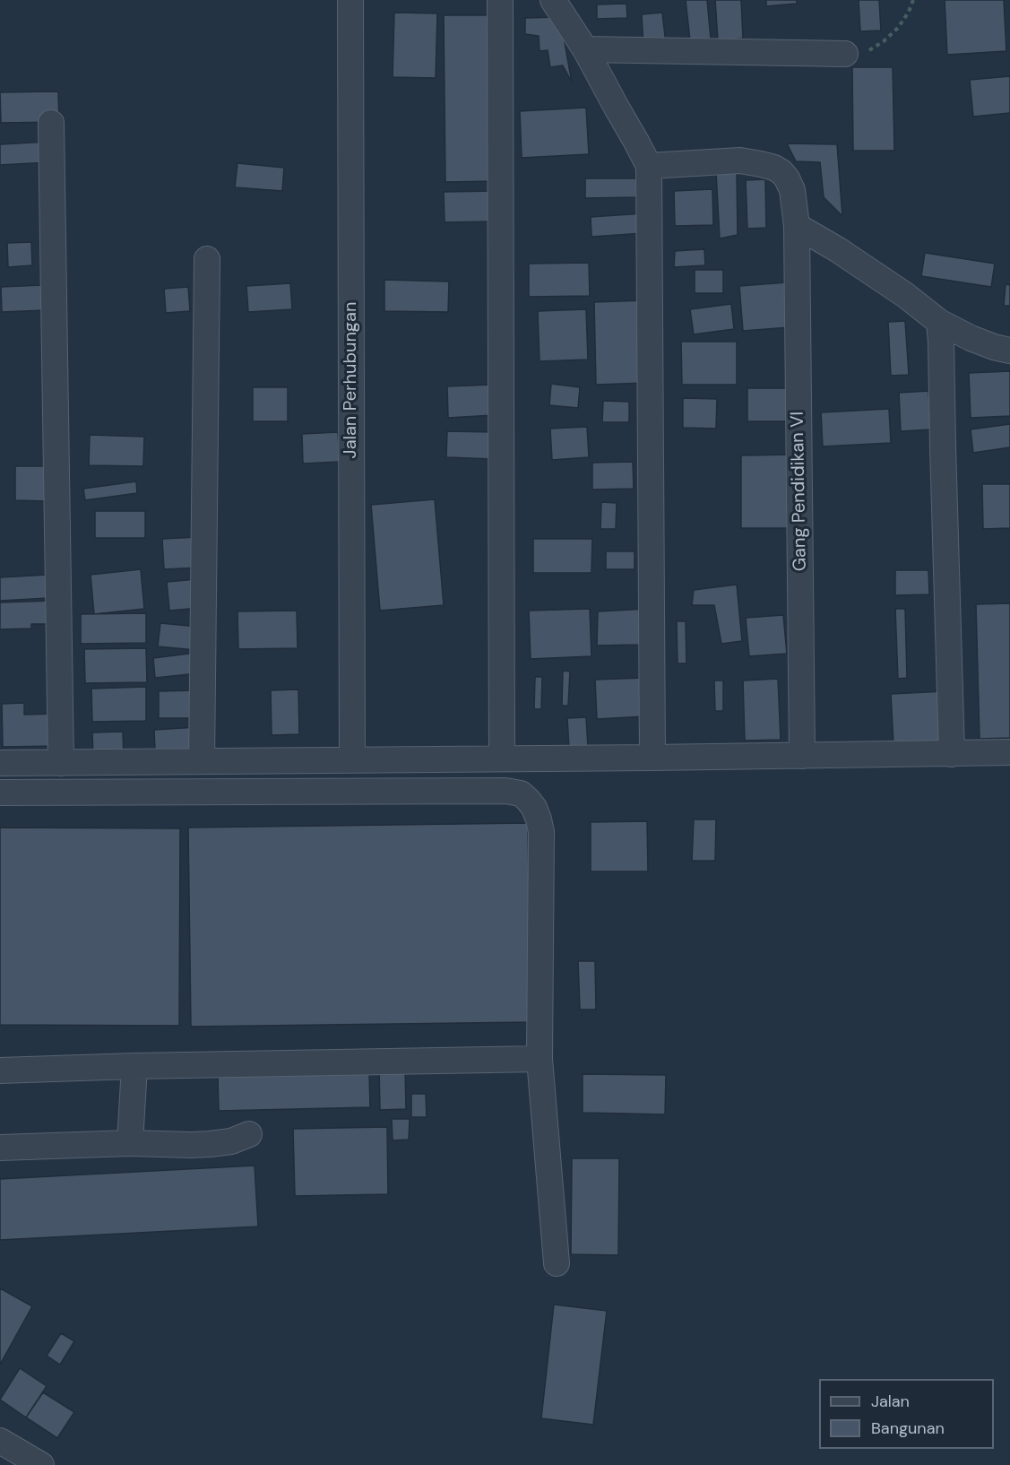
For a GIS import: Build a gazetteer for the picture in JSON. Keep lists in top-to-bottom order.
{
  "streets": {
    "street": ["Jalan Perhubungan", "Gang Pendidikan VI"]
  },
  "legend": ["Jalan", "Bangunan"]
}
